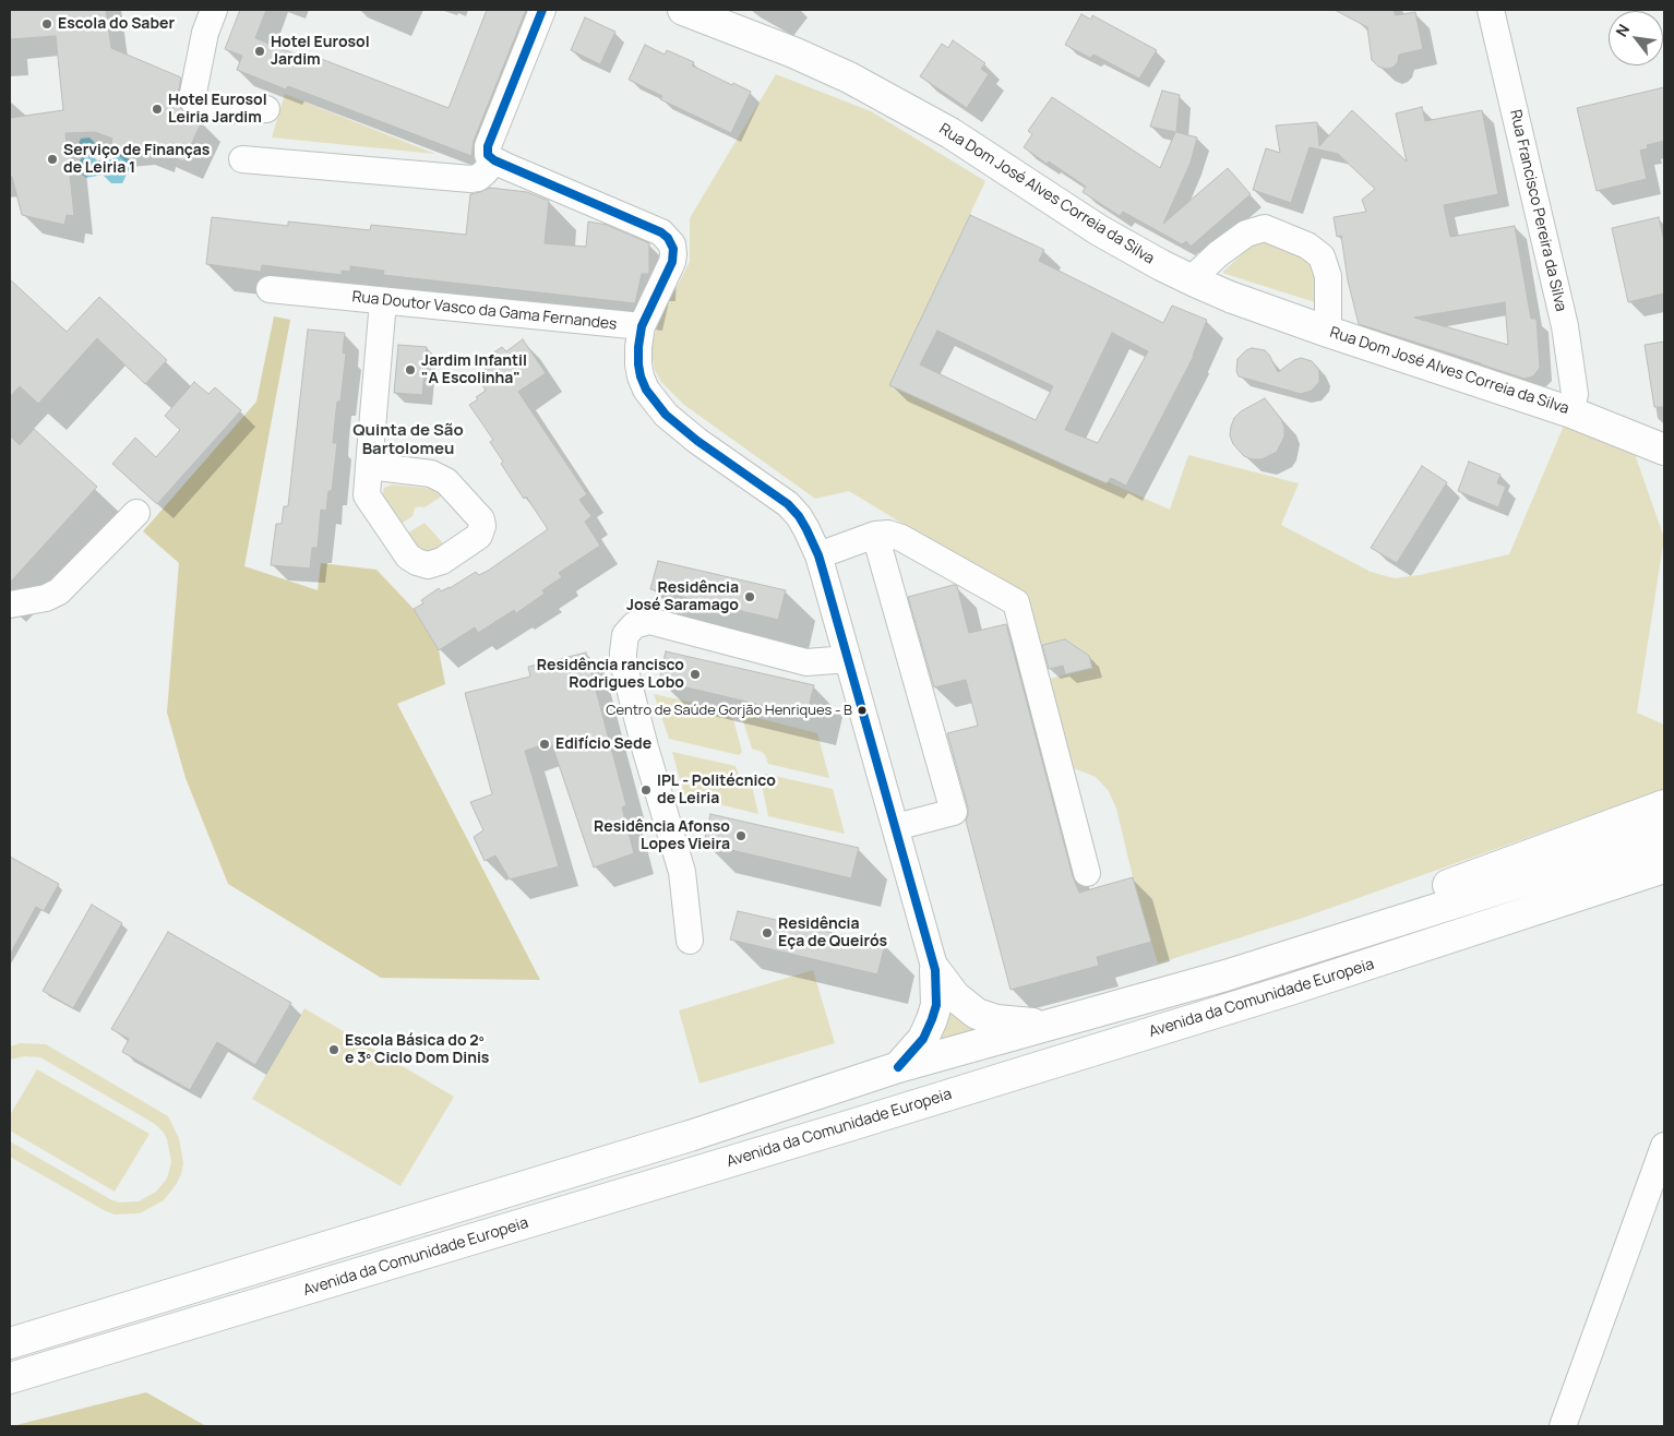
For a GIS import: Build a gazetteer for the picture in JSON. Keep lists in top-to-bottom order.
{
  "streets": {
    "main road": ["Rua Dom José Alves Correia da Silva", "Avenida da Comunidade Europeia"],
    "street": ["Rua Francisco Pereira da Silva", "Rua Doutor Vasco da Gama Fernandes"]
  },
  "crossings": [
    ["Rua Dom José Alves Correia da Silva", "Rua Francisco Pereira da Silva"]
  ],
  "districts": ["Quinta de São Bartolomeu"],
  "places": [
    "Escola do Saber",
    "Hotel Eurosol Jardim",
    "Hotel Eurosol Leiria Jardim",
    "Serviço de Finanças de Leiria 1",
    "Jardim Infantil \"A Escolinha\"",
    "Residência José Saramago",
    "Residência rancisco Rodrigues Lobo",
    "Centro de Saúde Gorjão Henriques - B",
    "Edifício Sede",
    "IPL - Politécnico de Leiria",
    "Residência Afonso Lopes Vieira",
    "Residência Eça de Queirós",
    "Escola Básica do 2º e 3º Ciclo Dom Dinis"
  ],
  "north": "top left"
}
